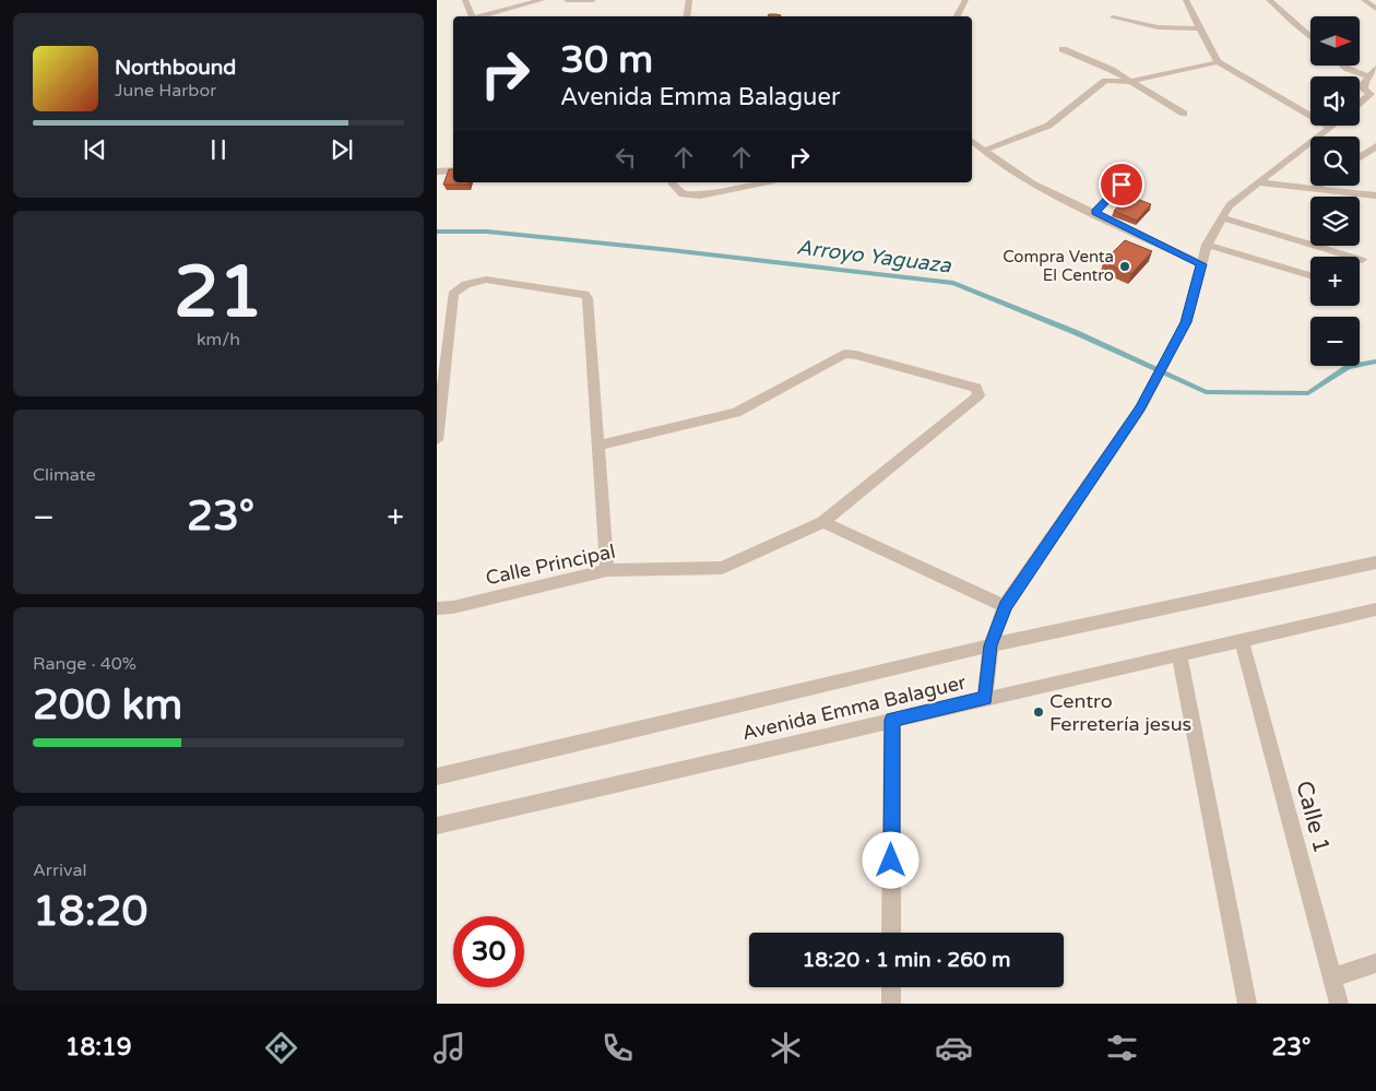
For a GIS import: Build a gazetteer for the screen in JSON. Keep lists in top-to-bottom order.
{
  "streets": {
    "street": ["Calle Principal", "Avenida Emma Balaguer", "Calle 1"]
  },
  "crossings": [
    ["Avenida Emma Balaguer", "Calle 1"]
  ],
  "water": ["Arroyo Yaguaza"],
  "places": ["Compra Venta El Centro", "Centro Ferretería jesus"],
  "north": "right",
  "page": {
    "map_buttons": ["+", "−"],
    "turn": ["30 m", "Avenida Emma Balaguer"],
    "song": ["Northbound", "June Harbor"],
    "tile": [
      ["21", "km/h"],
      "Climate",
      ["Range · 40%", "200 km"],
      ["Arrival", "18:20"]
    ],
    "heat": ["−", "23°", "+"],
    "limit": "30",
    "trip": "18:20 · 1 min · 260 m",
    "tabs": ["18:19", "23°"]
  }
}
